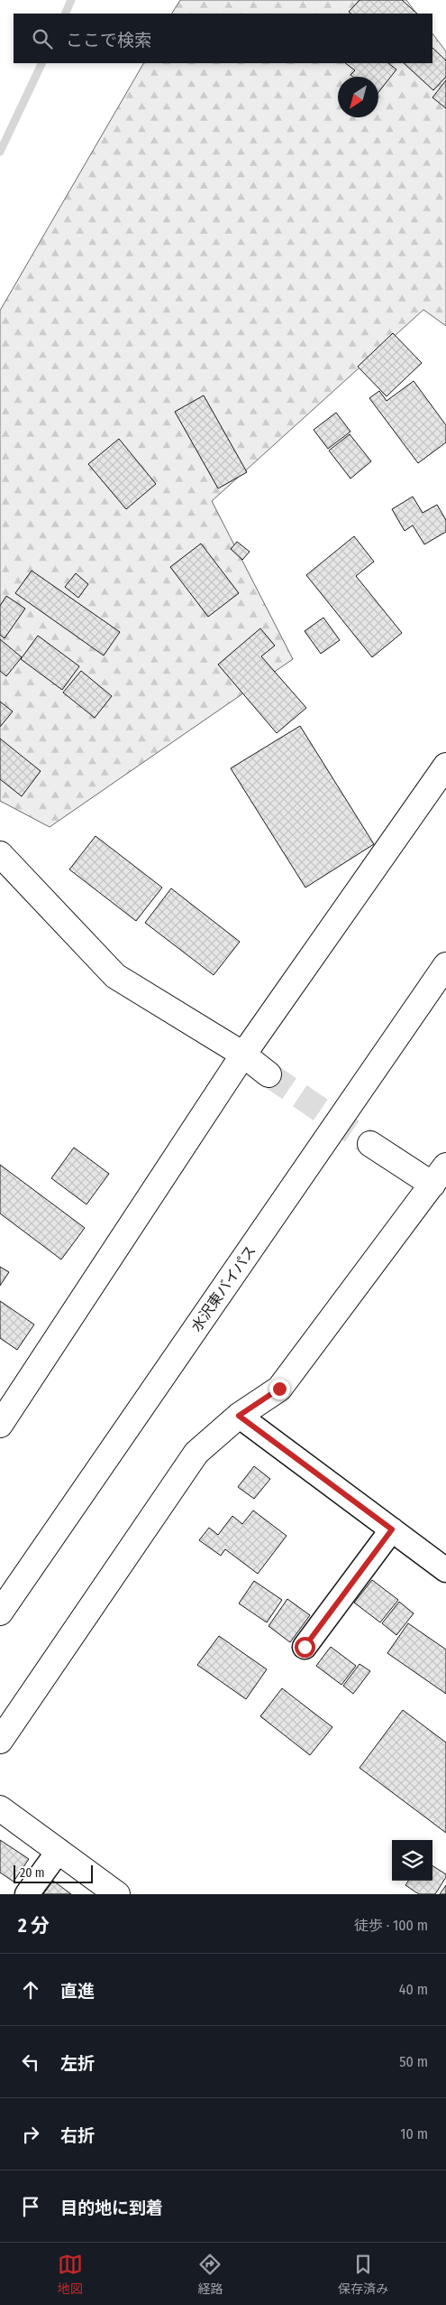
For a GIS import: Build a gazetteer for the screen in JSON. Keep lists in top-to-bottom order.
{
  "streets": {
    "main road": ["水沢東バイパス"]
  },
  "scale_bar": "20 m",
  "north": "bottom left",
  "page": {
    "search": "ここで検索",
    "scale": "20 m",
    "heading": ["2 分", "徒歩 · 100 m"],
    "list": [
      ["直進", "40 m"],
      ["左折", "50 m"],
      ["右折", "10 m"],
      "目的地に到着"
    ],
    "nav": ["地図", "経路", "保存済み"]
  }
}
